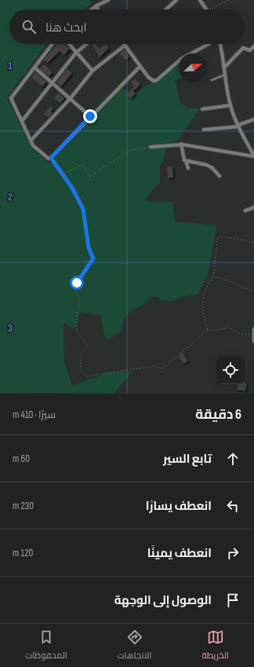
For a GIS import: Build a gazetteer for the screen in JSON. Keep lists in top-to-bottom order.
{
  "north": "top right",
  "page": {
    "search": "ابحث هنا",
    "heading": ["6 دقيقة", "سيرًا · 410 m"],
    "list": [
      ["تابع السير", "60 m"],
      ["انعطف يسارًا", "230 m"],
      ["انعطف يمينًا", "120 m"],
      "الوصول إلى الوجهة"
    ],
    "nav": ["الخريطة", "الاتجاهات", "المحفوظات"]
  },
  "grid": {
    "rows": ["1", "2", "3"]
  }
}
